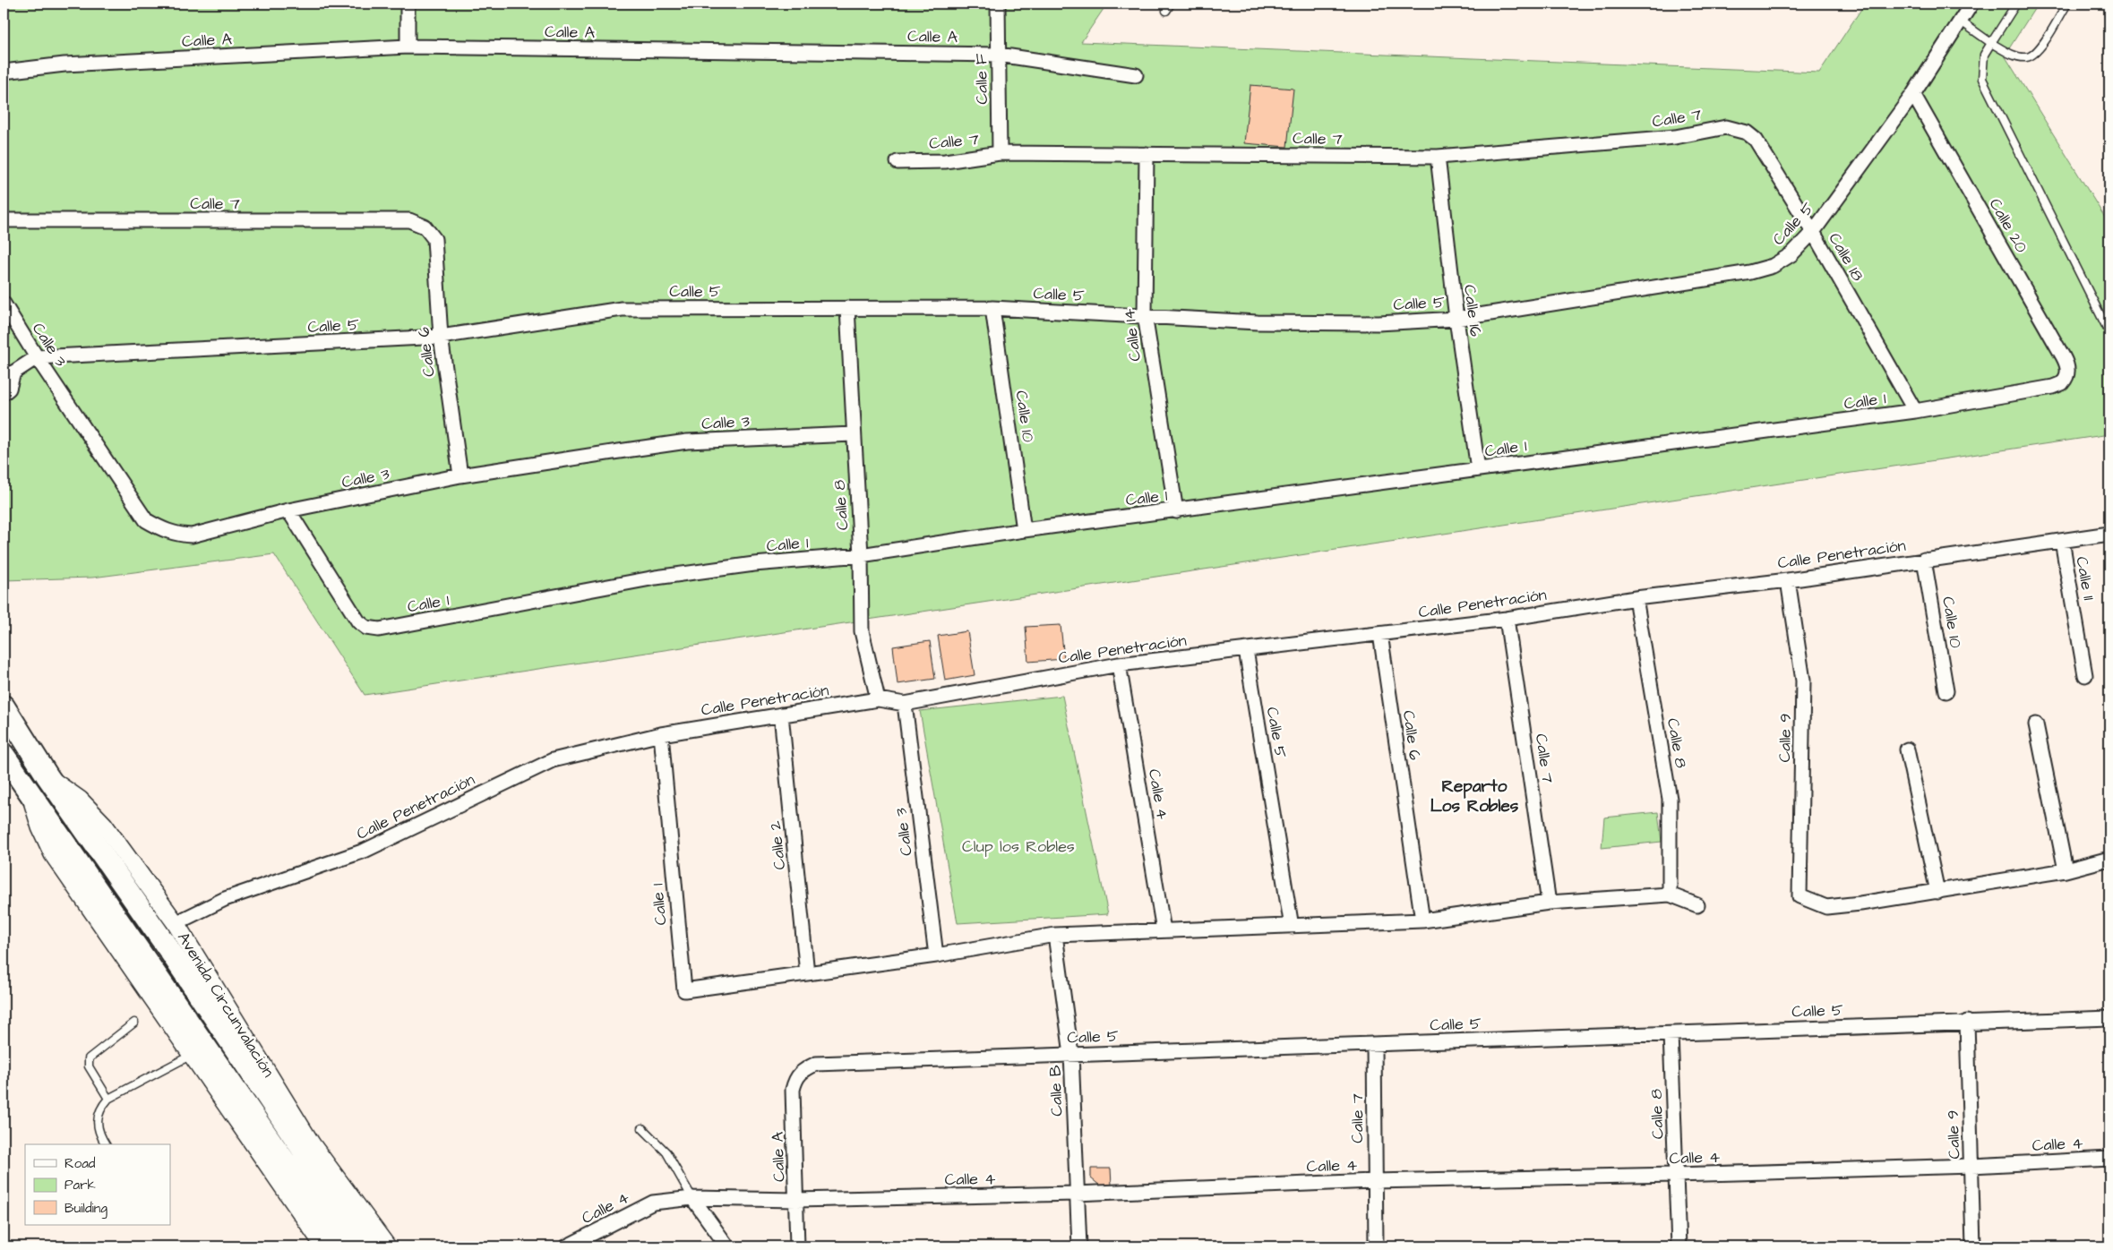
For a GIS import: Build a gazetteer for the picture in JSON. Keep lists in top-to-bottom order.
{
  "streets": {
    "main road": ["Avenida Circunvalación"],
    "street": [
      "Calle A",
      "Calle F",
      "Calle 7",
      "Calle 5",
      "Calle 20",
      "Calle 18",
      "Calle 16",
      "Calle 14",
      "Calle 3",
      "Calle 6",
      "Calle 1",
      "Calle 10",
      "Calle 8",
      "Calle Penetración",
      "Calle 11",
      "Calle 9",
      "Calle 4",
      "Calle 2",
      "Calle B"
    ]
  },
  "crossings": [
    ["Calle A", "Calle F"],
    ["Calle A", "Calle 5"],
    ["Calle A", "Calle 4"],
    ["Calle F", "Calle 7"],
    ["Calle 7", "Calle 5"],
    ["Calle 7", "Calle 18"],
    ["Calle 7", "Calle 16"],
    ["Calle 7", "Calle 14"],
    ["Calle 7", "Calle 6"],
    ["Calle 7", "Calle Penetración"],
    ["Calle 7", "Calle 4"],
    ["Calle 5", "Calle 20"],
    ["Calle 5", "Calle 18"],
    ["Calle 5", "Calle 16"],
    ["Calle 5", "Calle 14"],
    ["Calle 5", "Calle 3"],
    ["Calle 5", "Calle 6"],
    ["Calle 5", "Calle 10"],
    ["Calle 5", "Calle 8"],
    ["Calle 5", "Calle Penetración"],
    ["Calle 5", "Calle 9"],
    ["Calle 5", "Calle B"],
    ["Calle 20", "Calle 1"],
    ["Calle 18", "Calle 1"],
    ["Calle 16", "Calle 1"],
    ["Calle 14", "Calle 1"],
    ["Calle 3", "Calle 6"],
    ["Calle 3", "Calle 1"],
    ["Calle 3", "Calle 8"],
    ["Calle 3", "Calle Penetración"],
    ["Calle 6", "Calle Penetración"],
    ["Calle 1", "Calle 10"],
    ["Calle 1", "Calle 8"],
    ["Calle 1", "Calle Penetración"],
    ["Calle 1", "Calle 2"],
    ["Calle 10", "Calle Penetración"],
    ["Calle 8", "Calle Penetración"],
    ["Calle 8", "Calle 4"],
    ["Calle Penetración", "Calle 11"],
    ["Calle Penetración", "Calle 9"],
    ["Calle Penetración", "Calle 4"],
    ["Calle Penetración", "Calle 2"],
    ["Calle Penetración", "Avenida Circunvalación"],
    ["Calle 9", "Calle 4"],
    ["Calle 4", "Calle B"]
  ],
  "districts": ["Reparto Los Robles"],
  "parks": ["Clup los Robles"],
  "legend": ["Road", "Park", "Building"]
}
